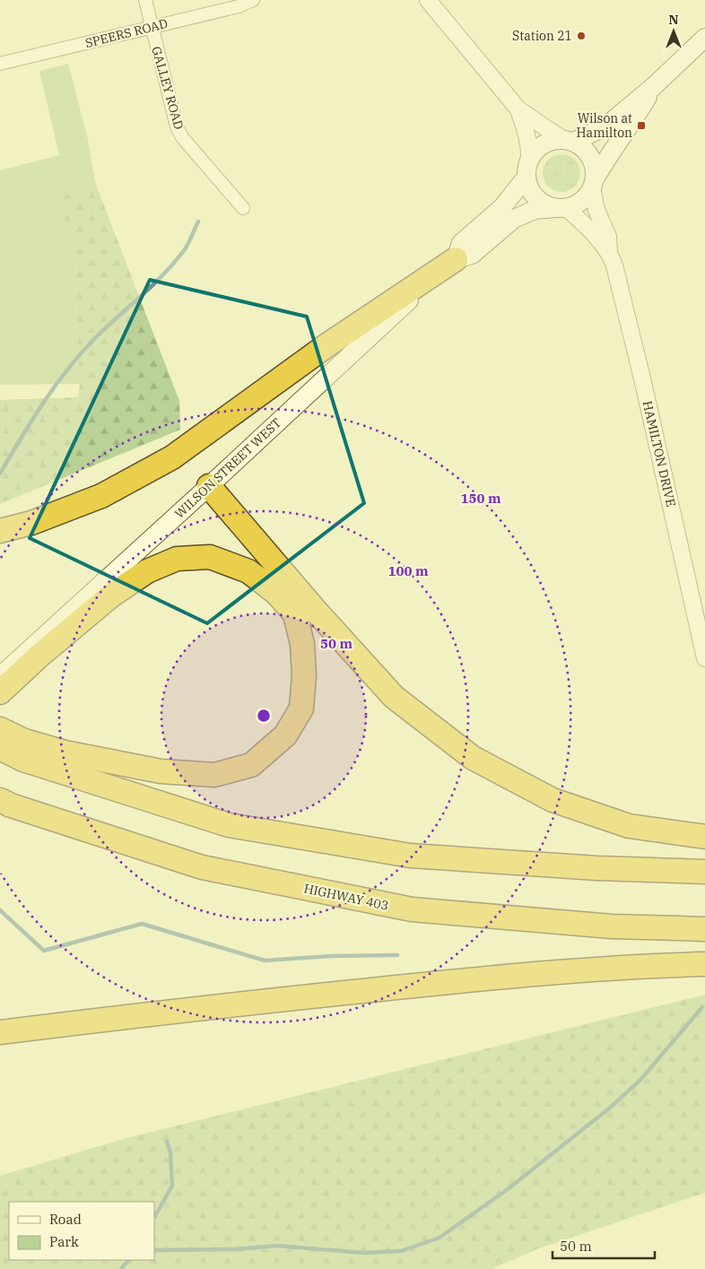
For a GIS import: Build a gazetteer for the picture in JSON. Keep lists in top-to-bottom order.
{
  "streets": {
    "highway": ["HIGHWAY 403"],
    "main road": ["WILSON STREET WEST"],
    "street": ["SPEERS ROAD", "GALLEY ROAD", "HAMILTON DRIVE"]
  },
  "crossings": [
    ["SPEERS ROAD", "GALLEY ROAD"],
    ["HAMILTON DRIVE", "WILSON STREET WEST"]
  ],
  "places": {
    "other": ["Station 21"],
    "transit": ["Wilson at Hamilton"]
  },
  "legend": ["Road", "Park"],
  "scale_bar": "50 m",
  "north": "top",
  "rings": ["150 m", "100 m", "50 m"]
}
